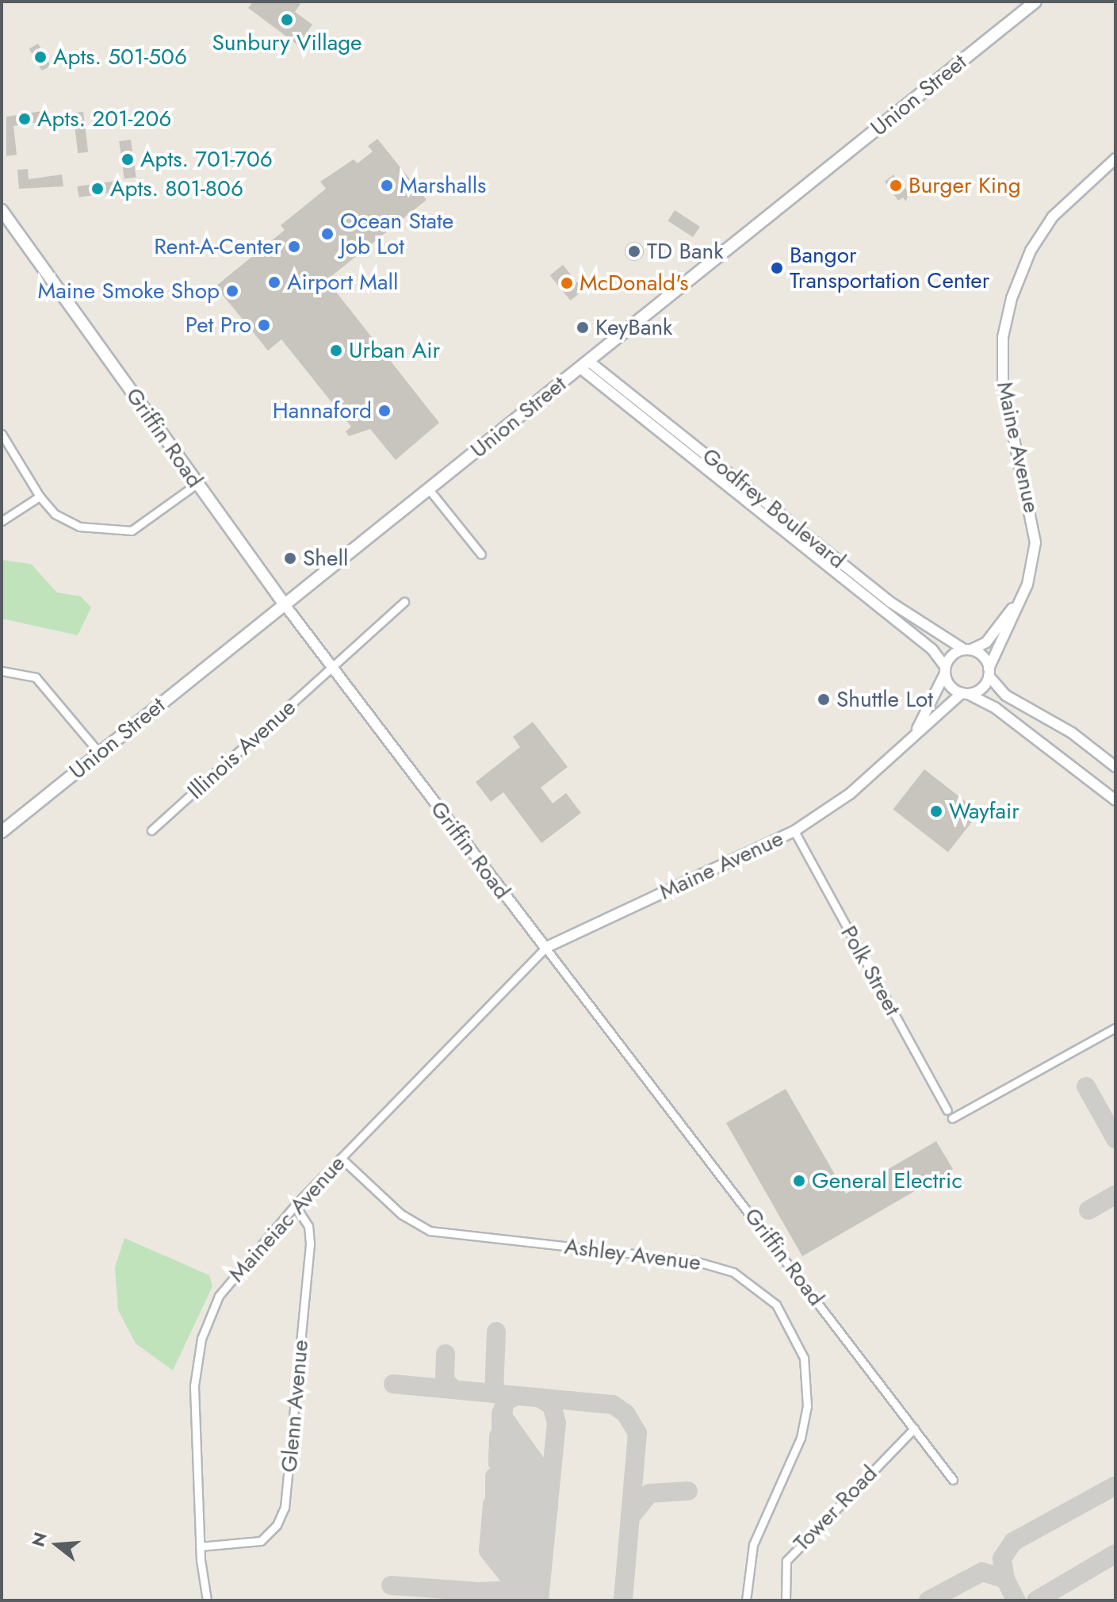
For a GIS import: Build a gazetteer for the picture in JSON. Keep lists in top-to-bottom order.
{
  "streets": {
    "main road": ["Union Street", "Griffin Road"],
    "street": [
      "Maine Avenue",
      "Godfrey Boulevard",
      "Illinois Avenue",
      "Polk Street",
      "Maineiac Avenue",
      "Ashley Avenue",
      "Glenn Avenue",
      "Tower Road"
    ]
  },
  "crossings": [
    ["Union Street", "Griffin Road"],
    ["Union Street", "Godfrey Boulevard"],
    ["Griffin Road", "Maine Avenue"],
    ["Griffin Road", "Illinois Avenue"],
    ["Griffin Road", "Maineiac Avenue"],
    ["Griffin Road", "Tower Road"],
    ["Maine Avenue", "Godfrey Boulevard"],
    ["Maine Avenue", "Polk Street"],
    ["Maine Avenue", "Maineiac Avenue"],
    ["Maineiac Avenue", "Ashley Avenue"],
    ["Maineiac Avenue", "Glenn Avenue"]
  ],
  "places": [
    "Sunbury Village",
    "Apts. 501-506",
    "Apts. 201-206",
    "Apts. 701-706",
    "Marshalls",
    "Burger King",
    "Apts. 801-806",
    "Ocean State Job Lot",
    "Rent-A-Center",
    "TD Bank",
    "Bangor Transportation Center",
    "Airport Mall",
    "McDonald's",
    "Maine Smoke Shop",
    "Pet Pro",
    "KeyBank",
    "Urban Air",
    "Hannaford",
    "Shell",
    "Shuttle Lot",
    "Wayfair",
    "General Electric"
  ],
  "north": "left"
}
